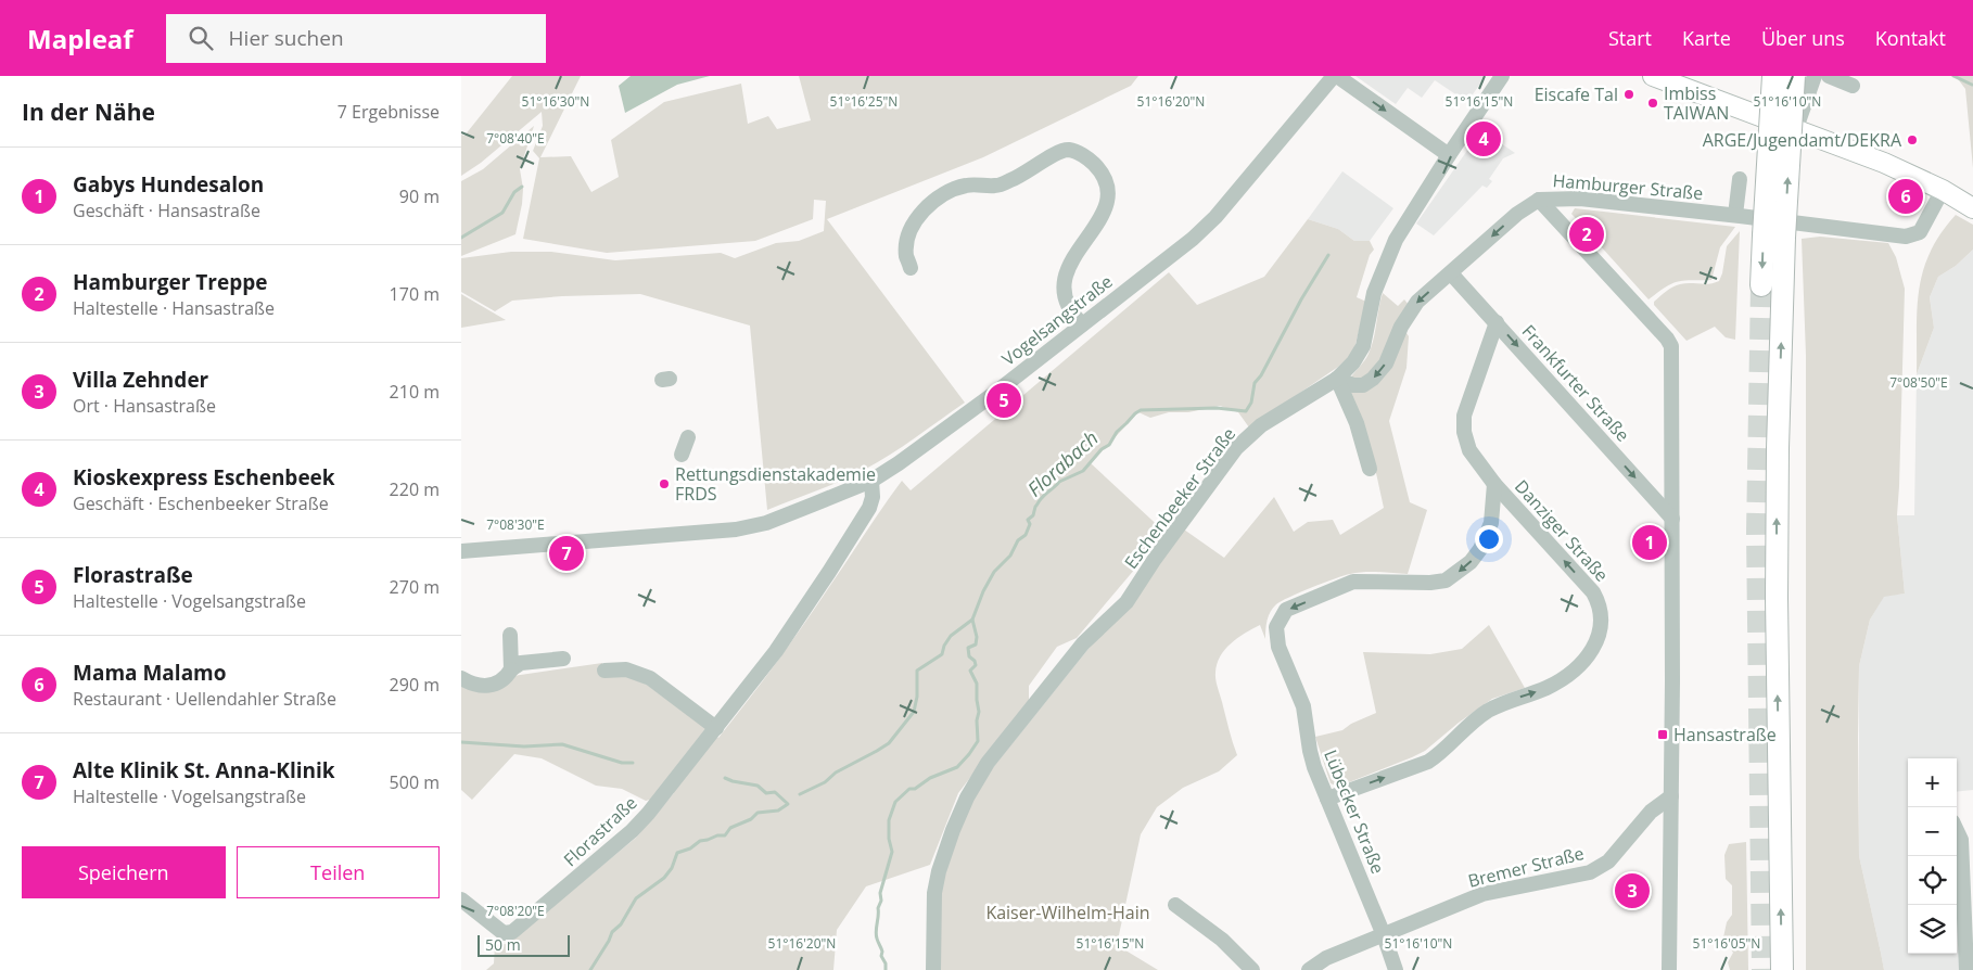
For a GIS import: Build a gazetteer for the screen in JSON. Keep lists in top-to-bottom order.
{
  "streets": {
    "street": [
      "Hamburger Straße",
      "Vogelsangstraße",
      "Frankfurter Straße",
      "Eschenbeeker Straße",
      "Danziger Straße",
      "Lübecker Straße",
      "Florastraße",
      "Bremer Straße"
    ]
  },
  "crossings": [
    ["Hamburger Straße", "Frankfurter Straße"],
    ["Hamburger Straße", "Eschenbeeker Straße"],
    ["Vogelsangstraße", "Florastraße"],
    ["Danziger Straße", "Lübecker Straße"],
    ["Lübecker Straße", "Bremer Straße"]
  ],
  "one_way": ["Hamburger Straße", "Frankfurter Straße"],
  "water": ["Florabach"],
  "parks": ["Kaiser-Wilhelm-Hain"],
  "places": {
    "other": [
      "Eiscafe Tal",
      "Imbiss TAIWAN",
      "ARGE/Jugendamt/DEKRA",
      "Rettungsdienstakademie FRDS"
    ],
    "transit": ["Hansastraße"]
  },
  "scale_bar": "50 m",
  "page": {
    "header": "Mapleaf",
    "search": "Hier suchen",
    "nav": [
      "Start",
      "Karte",
      "Über uns",
      "Kontakt"
    ],
    "heading": ["In der Nähe", "7 Ergebnisse"],
    "pins": [
      "4",
      "6",
      "2",
      "5",
      "1",
      "7",
      "3"
    ],
    "list": [
      {
        "mark": "1",
        "name": "Gabys Hundesalon",
        "note": "Geschäft · Hansastraße",
        "value": "90 m"
      },
      {
        "mark": "2",
        "name": "Hamburger Treppe",
        "note": "Haltestelle · Hansastraße",
        "value": "170 m"
      },
      {
        "mark": "3",
        "name": "Villa Zehnder",
        "note": "Ort · Hansastraße",
        "value": "210 m"
      },
      {
        "mark": "4",
        "name": "Kioskexpress Eschenbeek",
        "note": "Geschäft · Eschenbeeker Straße",
        "value": "220 m"
      },
      {
        "mark": "5",
        "name": "Florastraße",
        "note": "Haltestelle · Vogelsangstraße",
        "value": "270 m"
      },
      {
        "mark": "6",
        "name": "Mama Malamo",
        "note": "Restaurant · Uellendahler Straße",
        "value": "290 m"
      },
      {
        "mark": "7",
        "name": "Alte Klinik St. Anna-Klinik",
        "note": "Haltestelle · Vogelsangstraße",
        "value": "500 m"
      }
    ],
    "map_buttons": ["+", "−"],
    "buttons": ["Speichern", "Teilen"],
    "scale": "50 m"
  },
  "coordinates": [
    "51°16'30\"N",
    "51°16'25\"N",
    "51°16'20\"N",
    "51°16'15\"N",
    "51°16'10\"N",
    "7°08'40\"E",
    "7°08'50\"E",
    "7°08'30\"E",
    "7°08'20\"E",
    "51°16'05\"N"
  ]
}
